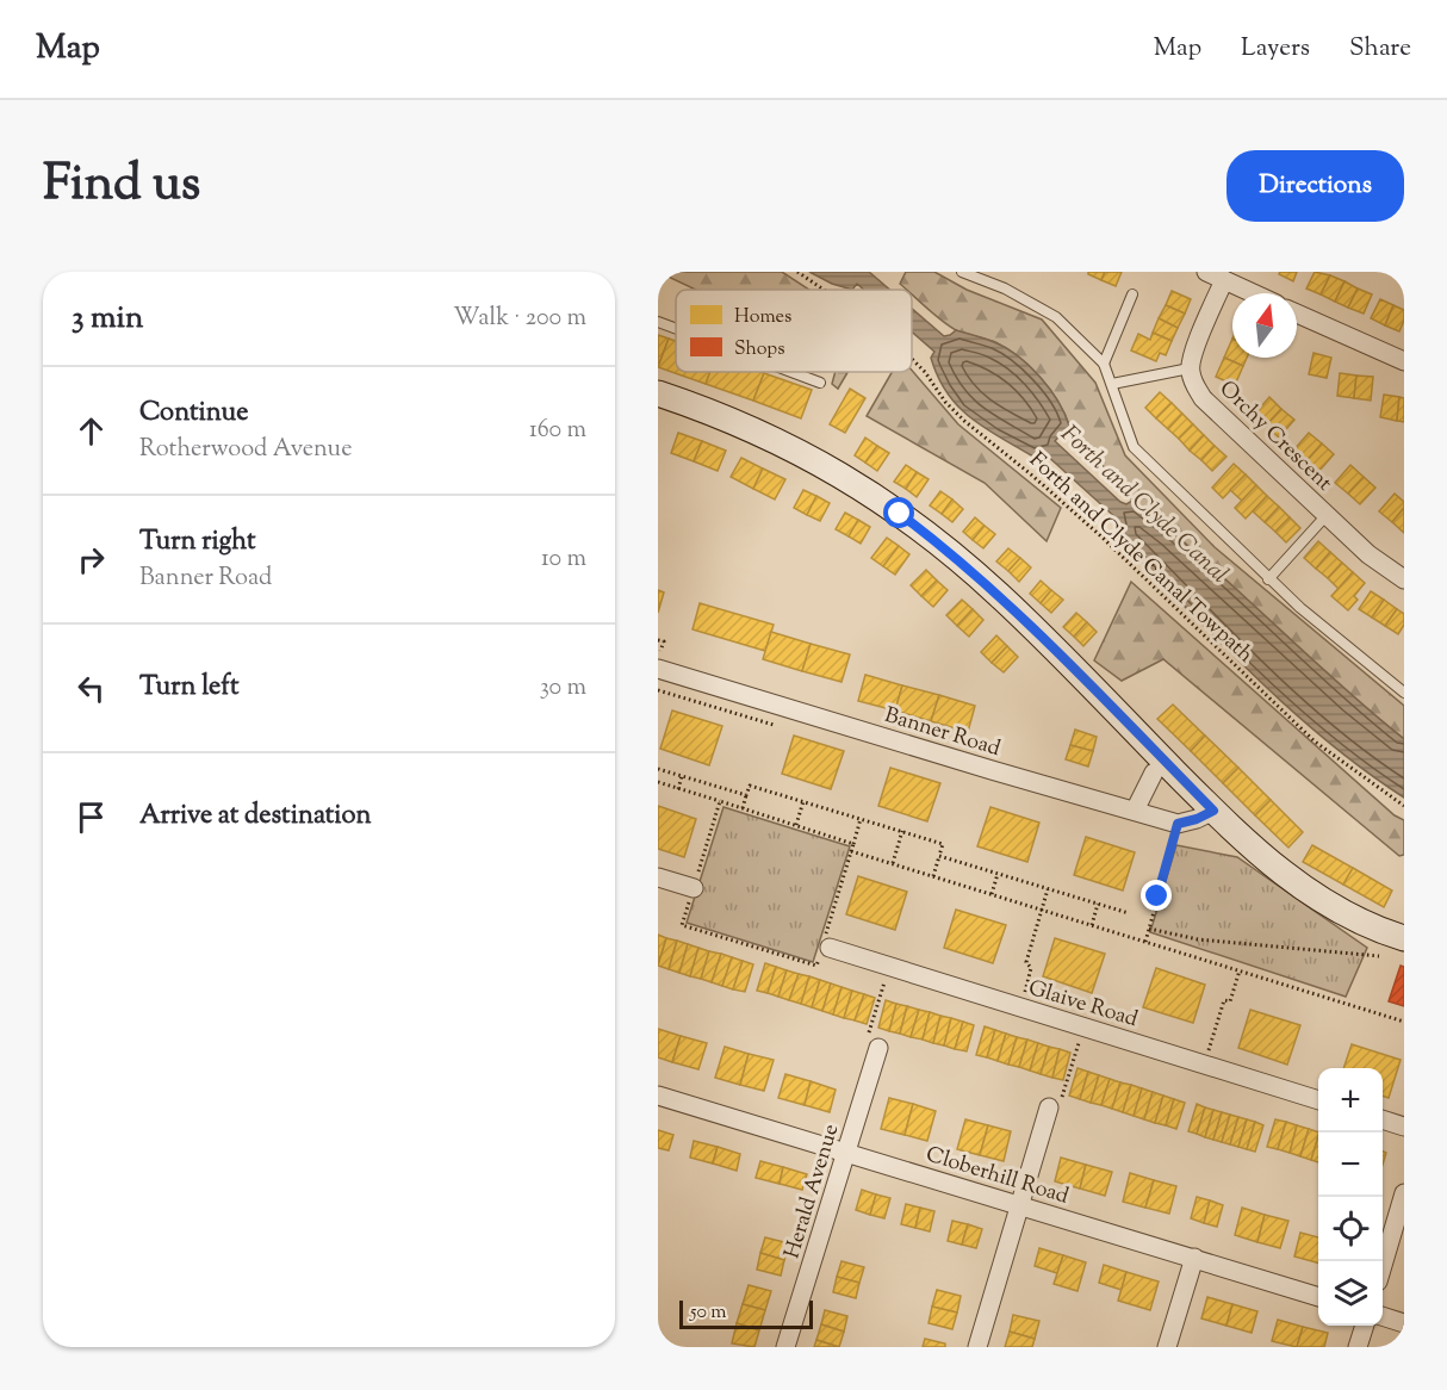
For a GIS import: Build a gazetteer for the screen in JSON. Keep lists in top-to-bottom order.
{
  "streets": {
    "street": [
      "Orchy Crescent",
      "Banner Road",
      "Glaive Road",
      "Cloberhill Road",
      "Herald Avenue"
    ],
    "path": ["Forth and Clyde Canal Towpath"]
  },
  "crossings": [
    ["Cloberhill Road", "Herald Avenue"]
  ],
  "water": ["Forth and Clyde Canal"],
  "legend": ["Homes", "Shops"],
  "scale_bar": "50 m",
  "north": "top",
  "page": {
    "header": "Map",
    "nav": ["Map", "Layers", "Share"],
    "title": "Find us",
    "buttons": "Directions",
    "heading": ["3 min", "Walk · 200 m"],
    "list": [
      ["Continue", "Rotherwood Avenue", "160 m"],
      ["Turn right", "Banner Road", "10 m"],
      ["Turn left", "30 m"],
      "Arrive at destination"
    ],
    "map_buttons": ["+", "−"],
    "scale": "50 m"
  }
}
